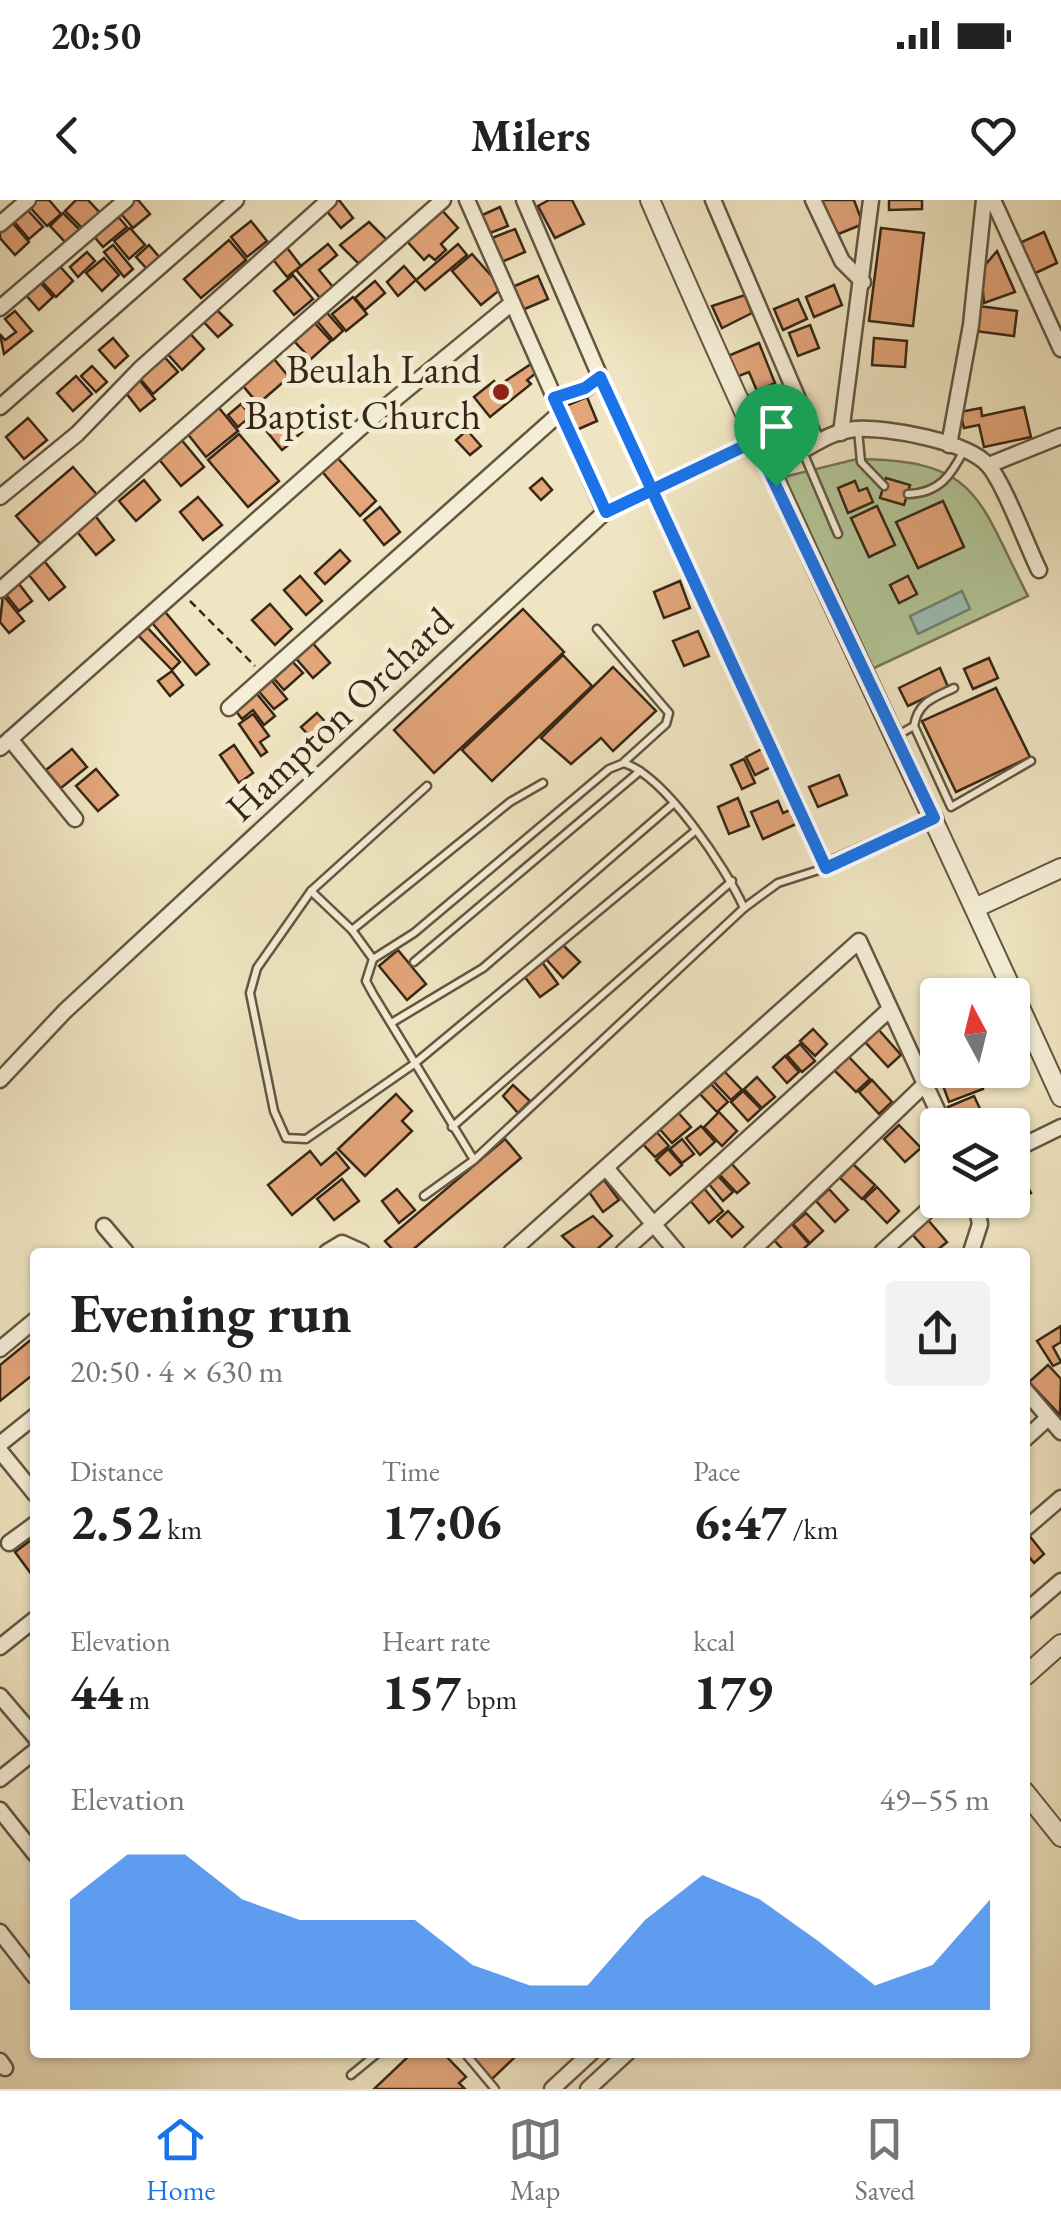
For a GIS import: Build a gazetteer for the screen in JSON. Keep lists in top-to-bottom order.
{
  "streets": {
    "street": ["Hampton Orchard"]
  },
  "places": ["Beulah Land Baptist Church"],
  "north": "top",
  "page": {
    "status": "20:50",
    "header": "Milers",
    "heading": ["Evening run", "20:50 · 4 × 630 m"],
    "stats": [
      ["Distance", "2.52 km"],
      ["Time", "17:06"],
      ["Pace", "6:47 /km"],
      ["Elevation", "44 m"],
      ["Heart rate", "157 bpm"],
      ["kcal", "179"]
    ],
    "chart": ["Elevation", "49–55 m"],
    "tabs": ["Home", "Map", "Saved"]
  }
}
